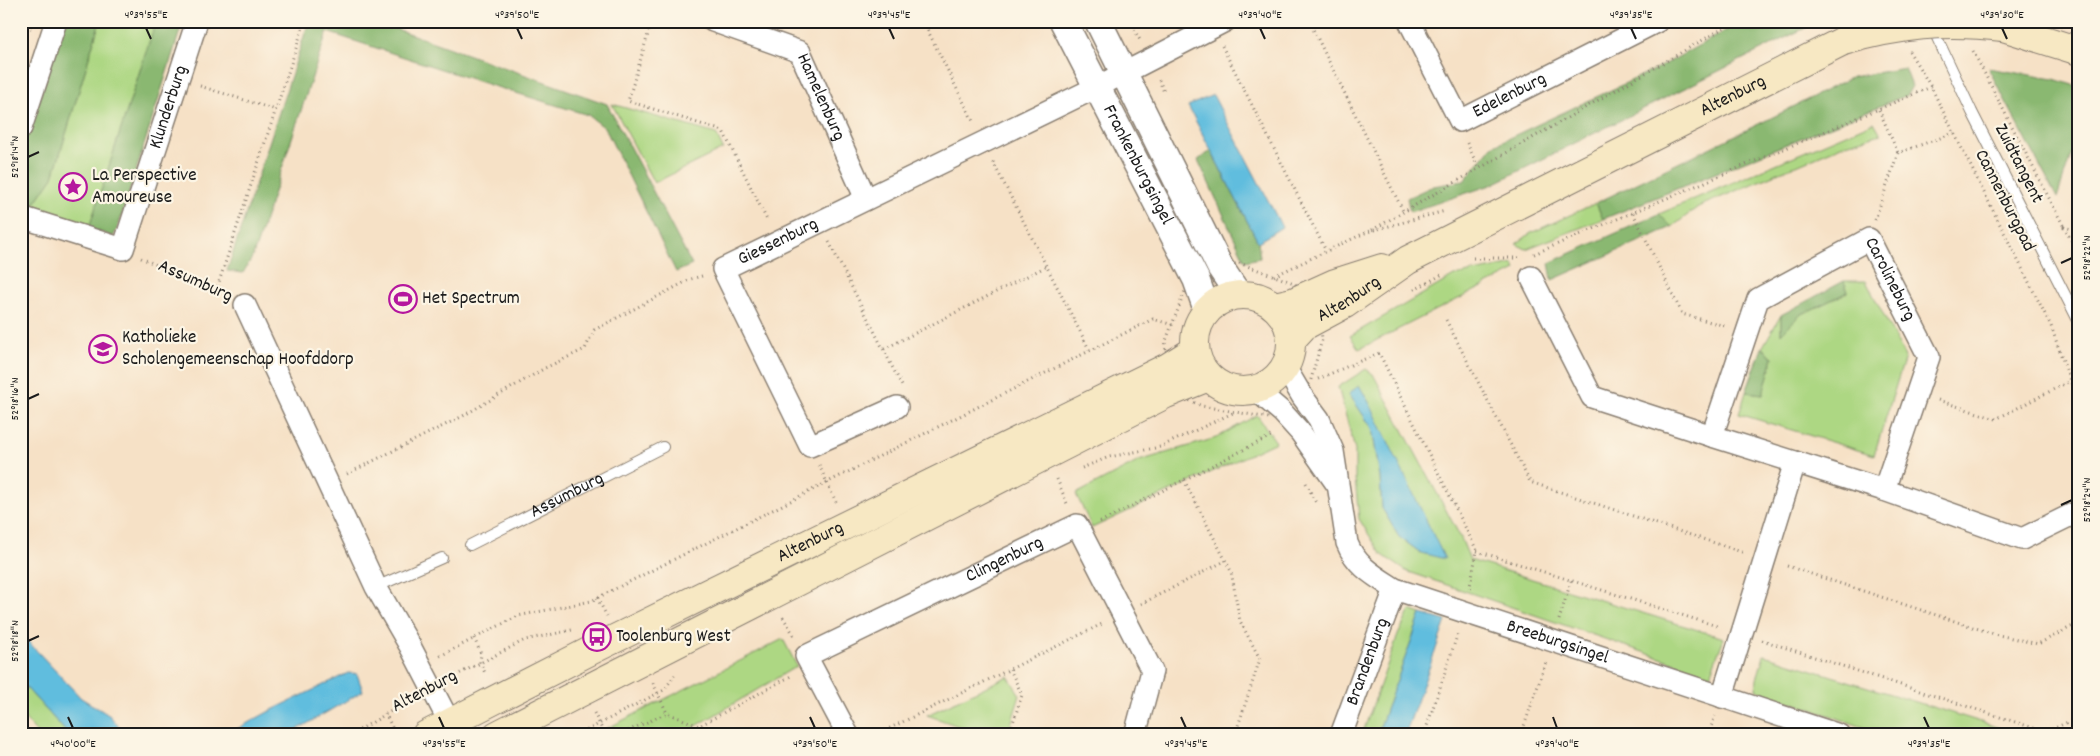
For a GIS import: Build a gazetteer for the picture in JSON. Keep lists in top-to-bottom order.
{
  "streets": {
    "main road": ["Altenburg"],
    "street": [
      "Edelenburg",
      "Hamelenburg",
      "Klunderburg",
      "Frankenburgsingel",
      "Giessenburg",
      "Assumburg",
      "Carolineburg",
      "Clingenburg",
      "Breeburgsingel",
      "Brandenburg"
    ],
    "lane": ["Zuidtangent"],
    "path": ["Cannenburgpad"]
  },
  "crossings": [
    ["Altenburg", "Frankenburgsingel"],
    ["Altenburg", "Assumburg"],
    ["Altenburg", "Breeburgsingel"],
    ["Hamelenburg", "Giessenburg"],
    ["Klunderburg", "Assumburg"],
    ["Frankenburgsingel", "Giessenburg"],
    ["Frankenburgsingel", "Breeburgsingel"],
    ["Breeburgsingel", "Brandenburg"]
  ],
  "places": {
    "place": ["La Perspective Amoureuse"],
    "sports": ["Het Spectrum"],
    "school or university": ["Katholieke Scholengemeenschap Hoofddorp"],
    "bus stop": ["Toolenburg West"]
  },
  "coordinates": [
    "4°39'55\"E",
    "4°39'50\"E",
    "4°39'45\"E",
    "4°39'40\"E",
    "4°39'35\"E",
    "4°39'30\"E",
    "52°18'14\"N",
    "52°18'22\"N",
    "52°18'16\"N",
    "52°18'24\"N",
    "52°18'18\"N",
    "4°40'00\"E"
  ]
}
